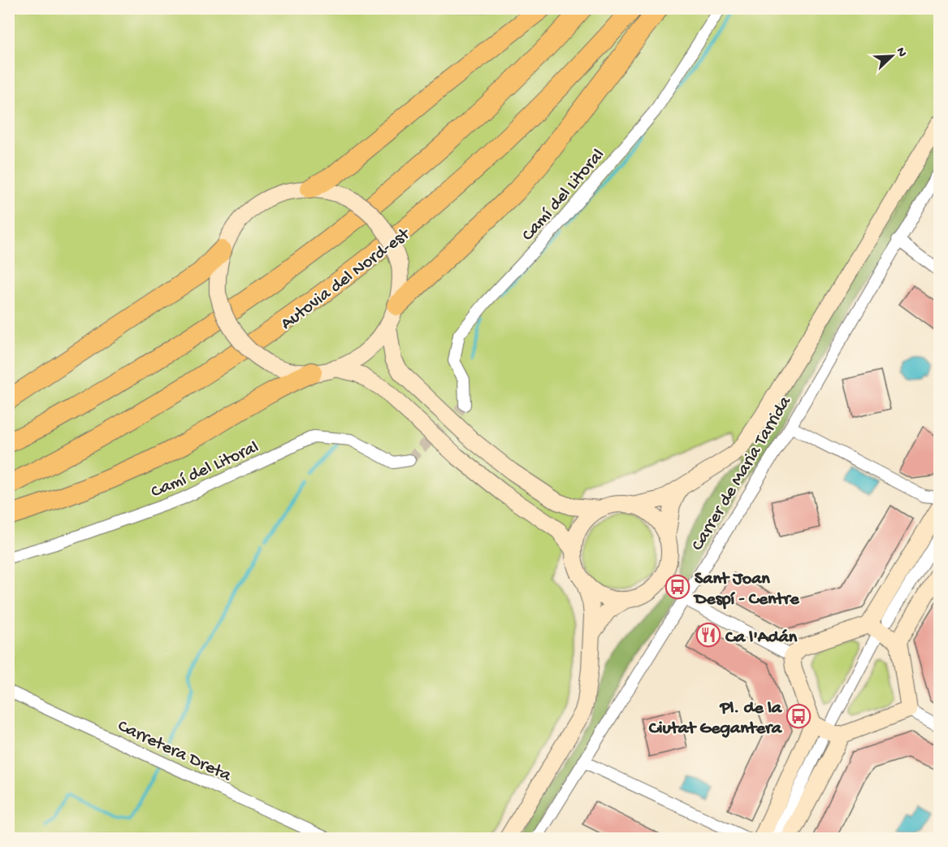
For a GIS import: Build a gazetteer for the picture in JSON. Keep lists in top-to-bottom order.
{
  "streets": {
    "highway": ["Autovia del Nord-est"],
    "main road": ["Carrer de Maria Tarrida"],
    "street": ["Camí del Litoral", "Carretera Dreta"]
  },
  "places": {
    "bus stop": ["Sant Joan Despí - Centre", "Pl. de la Ciutat Gegantera"],
    "restaurant": ["Ca l'Adán"]
  },
  "north": "top right"
}
